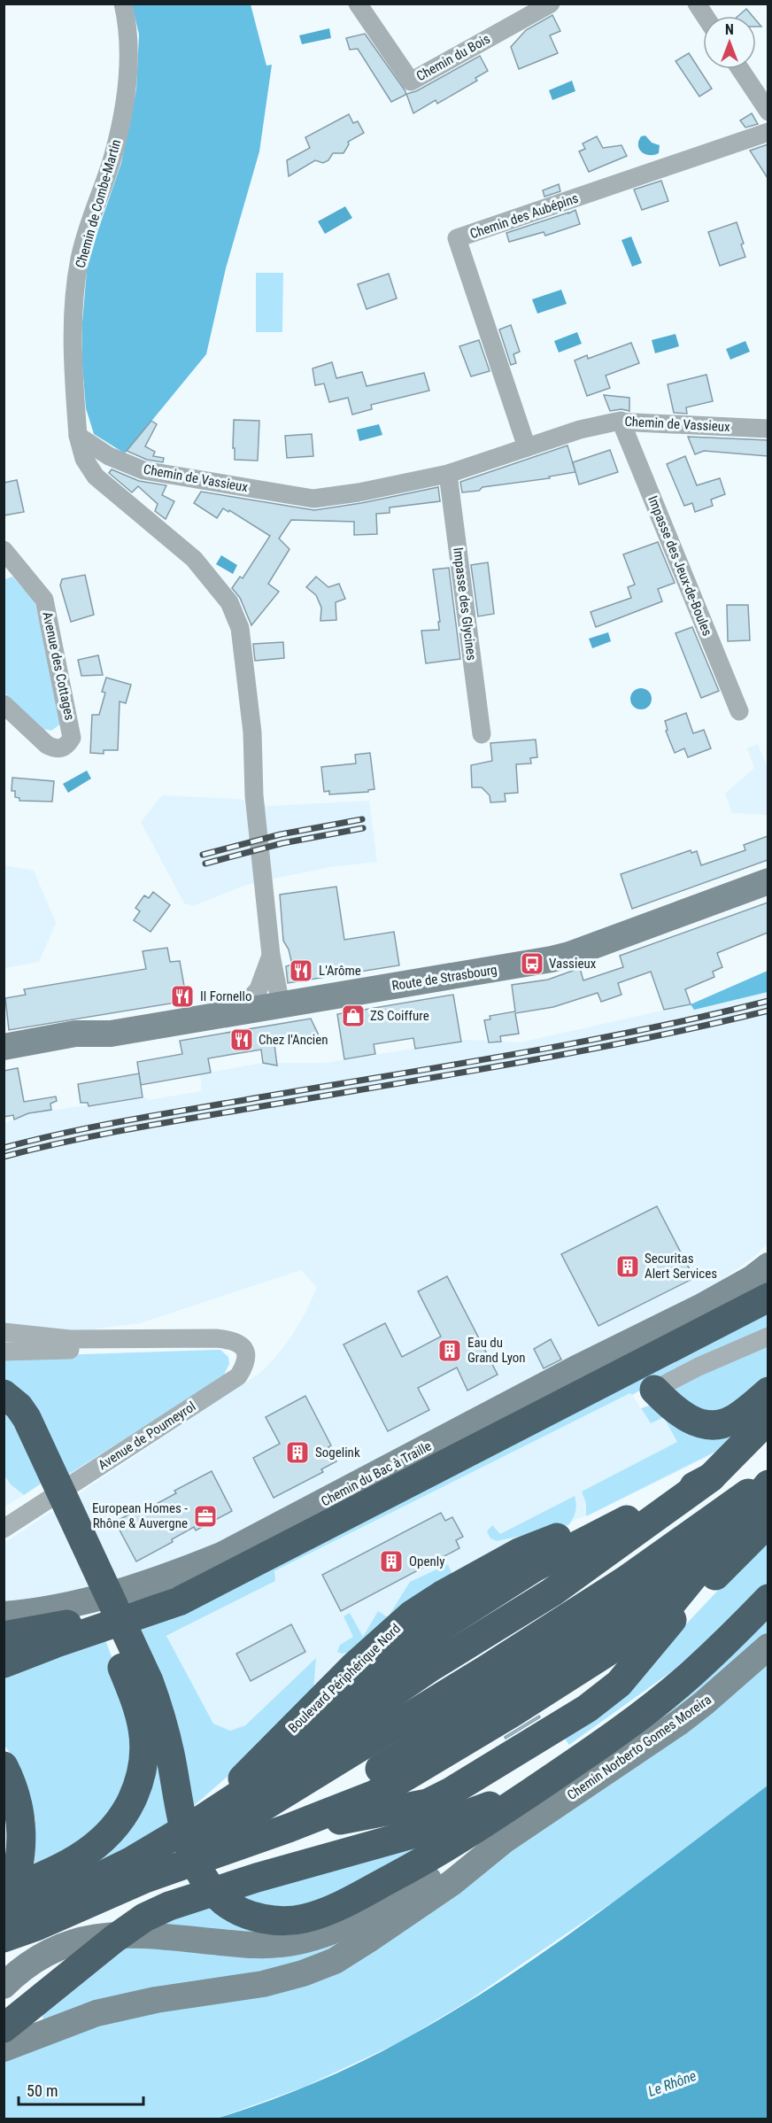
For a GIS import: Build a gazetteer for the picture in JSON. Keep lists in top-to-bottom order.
{
  "streets": {
    "main road": ["Route de Strasbourg", "Chemin du Bac à Traille", "Chemin Norberto Gomes Moreira"],
    "street": [
      "Chemin du Bois",
      "Chemin de Combe-Martin",
      "Chemin des Aubépins",
      "Chemin de Vassieux",
      "Impasse des Jeux-de-Boules",
      "Impasse des Glycines",
      "Avenue des Cottages",
      "Avenue de Poumeyrol"
    ]
  },
  "crossings": [
    ["Chemin de Combe-Martin", "Chemin de Vassieux"],
    ["Chemin des Aubépins", "Chemin de Vassieux"],
    ["Chemin de Vassieux", "Impasse des Jeux-de-Boules"],
    ["Chemin de Vassieux", "Impasse des Glycines"]
  ],
  "water": ["Le Rhône"],
  "places": {
    "bus stop": ["Vassieux"],
    "restaurant": ["L'Arôme", "Il Fornello", "Chez l'Ancien"],
    "shop": ["ZS Coiffure"],
    "building": [
      "Securitas Alert Services",
      "Eau du Grand Lyon",
      "Sogelink",
      "Openly"
    ],
    "office": ["European Homes - Rhône & Auvergne"]
  },
  "scale_bar": "50 m",
  "north": "top"
}
